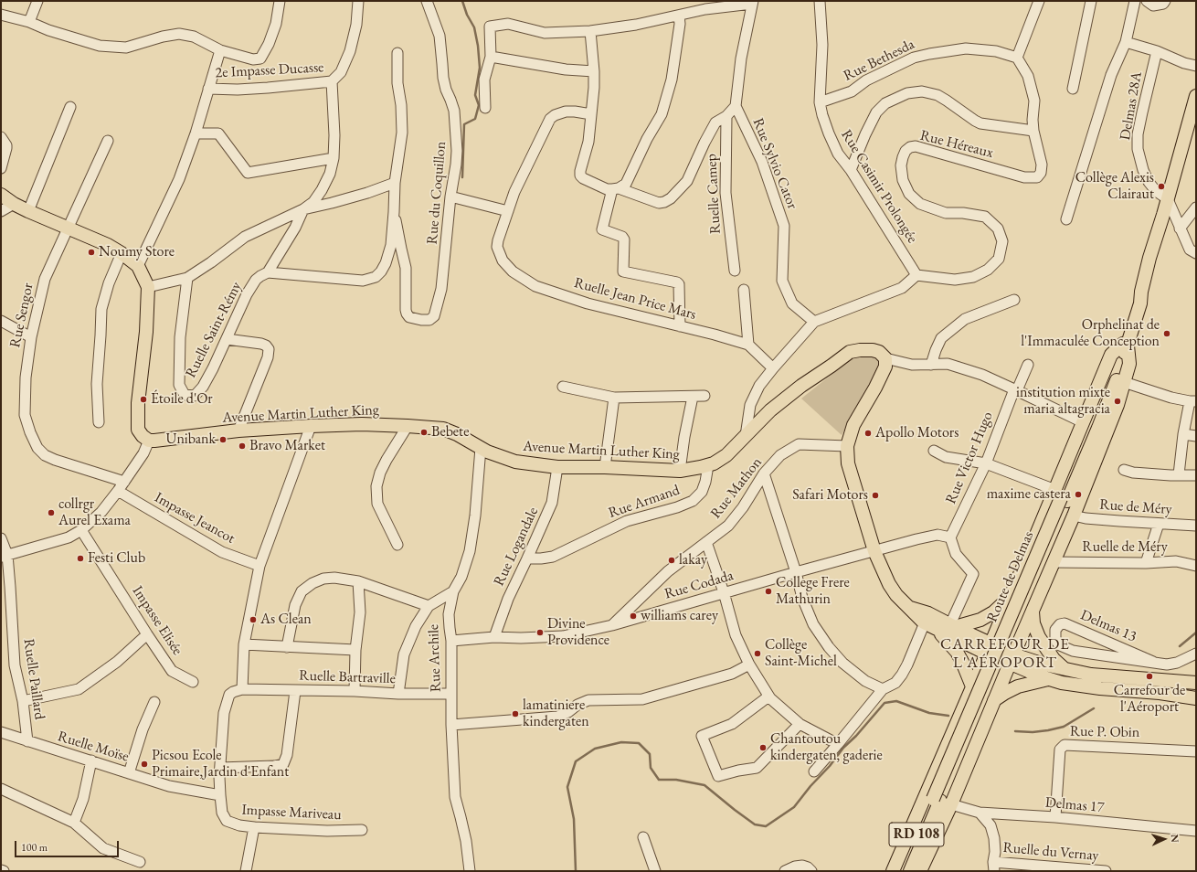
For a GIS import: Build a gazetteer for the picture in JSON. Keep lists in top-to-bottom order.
{
  "streets": {
    "main road": ["Avenue Martin Luther King", "Route de Delmas", "RD 108"],
    "street": [
      "Rue Bethesda",
      "2e Impasse Ducasse",
      "Delmas 28A",
      "Rue Héreaux",
      "Rue Sylvio Cator",
      "Rue Casimir Prolongée",
      "Rue du Coquillon",
      "Ruelle Camep",
      "Ruelle Jean Price Mars",
      "Rue Sengor",
      "Ruelle Saint-Rémy",
      "Rue Victor Hugo",
      "Rue Mathon",
      "Rue Armand",
      "Rue de Méry",
      "Impasse Jeancot",
      "Rue Logandale",
      "Ruelle de Méry",
      "Rue Codada",
      "Impasse Elisée",
      "Delmas 13",
      "Rue Archile",
      "Ruelle Bartraville",
      "Ruelle Paillard",
      "Rue P. Obin",
      "Ruelle Moïse",
      "Delmas 17",
      "Impasse Mariveau",
      "Ruelle du Vernay"
    ]
  },
  "crossings": [
    ["Rue Bethesda", "Rue Héreaux"],
    ["Rue Bethesda", "Rue Casimir Prolongée"],
    ["Delmas 28A", "Route de Delmas"],
    ["Rue Héreaux", "Rue Casimir Prolongée"],
    ["Avenue Martin Luther King", "Rue Armand"],
    ["Avenue Martin Luther King", "Rue Logandale"],
    ["Avenue Martin Luther King", "Rue Archile"],
    ["Rue Victor Hugo", "Rue Codada"],
    ["Rue Mathon", "Rue Codada"],
    ["Rue Armand", "Rue Logandale"],
    ["Rue Logandale", "Rue Codada"],
    ["Route de Delmas", "Delmas 17"],
    ["Rue Codada", "Rue Archile"],
    ["Rue Archile", "Ruelle Bartraville"],
    ["Ruelle Paillard", "Ruelle Moïse"],
    ["Rue P. Obin", "Delmas 17"],
    ["Ruelle Moïse", "Impasse Mariveau"]
  ],
  "districts": ["CARREFOUR DE L'AÉROPORT"],
  "places": [
    "Collège Alexis Clairaut",
    "Noumy Store",
    "Orphelinat de l'Immaculée Conception",
    "Étoile d'Or",
    "institution mixte maria altagracia",
    "Bebete",
    "Apollo Motors",
    "Unibank",
    "Bravo Market",
    "maxime castera",
    "Safari Motors",
    "collrgr Aurel Exama",
    "Festi Club",
    "lakay",
    "College Frere Mathurin",
    "williams carey",
    "As Clean",
    "Divine Providence",
    "Collège Saint-Michel",
    "Carrefour de l'Aéroport",
    "lamatiniere kindergaten",
    "Chantoutou kindergaten, gaderie",
    "Picsou Ecole Primaire,Jardin d'Enfant"
  ],
  "scale_bar": "100 m",
  "north": "right"
}
